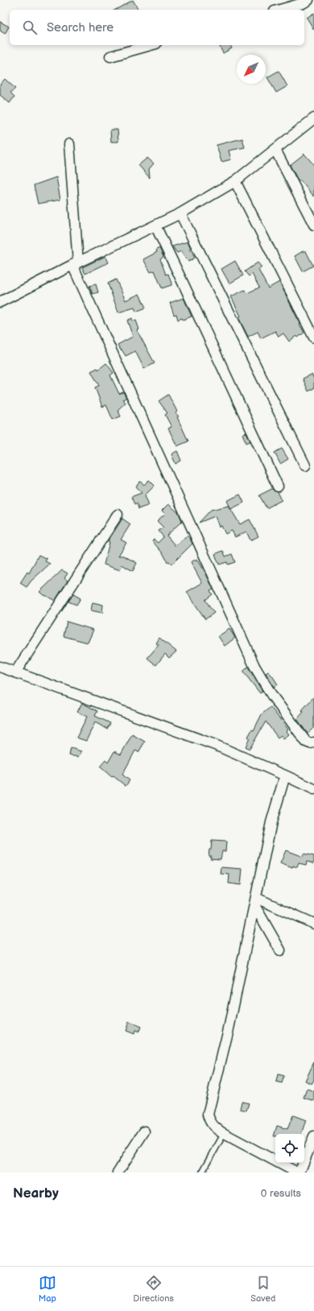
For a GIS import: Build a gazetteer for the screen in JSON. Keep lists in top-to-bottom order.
{
  "north": "bottom left",
  "page": {
    "search": "Search here",
    "heading": ["Nearby", "0 results"],
    "nav": ["Map", "Directions", "Saved"]
  }
}
